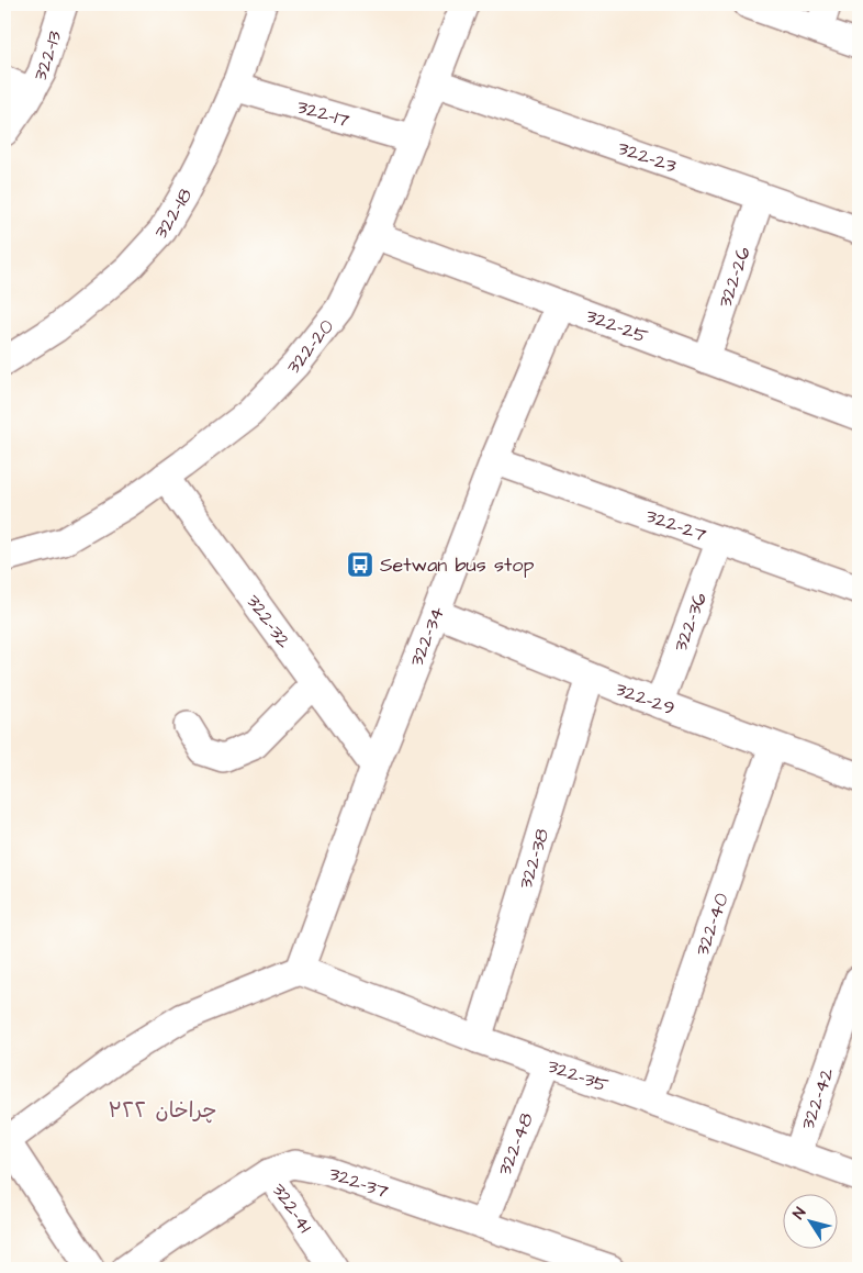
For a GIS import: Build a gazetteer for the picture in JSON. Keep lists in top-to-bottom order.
{
  "streets": {
    "street": [
      "322-13",
      "322-17",
      "322-23",
      "322-18",
      "322-26",
      "322-25",
      "322-20",
      "322-27",
      "322-32",
      "322-36",
      "322-34",
      "322-29",
      "322-38",
      "322-40",
      "322-35",
      "322-42",
      "322-48",
      "322-37",
      "322-41"
    ]
  },
  "crossings": [
    ["322-17", "322-18"],
    ["322-17", "322-20"],
    ["322-23", "322-26"],
    ["322-23", "322-20"],
    ["322-26", "322-25"],
    ["322-25", "322-20"],
    ["322-25", "322-34"],
    ["322-20", "322-32"],
    ["322-27", "322-36"],
    ["322-27", "322-34"],
    ["322-32", "322-34"],
    ["322-36", "322-29"],
    ["322-34", "322-29"],
    ["322-34", "322-35"],
    ["322-29", "322-38"],
    ["322-29", "322-40"],
    ["322-38", "322-35"],
    ["322-40", "322-35"],
    ["322-35", "322-42"],
    ["322-35", "322-48"],
    ["322-48", "322-37"],
    ["322-37", "322-41"]
  ],
  "districts": ["چراخان ٣٢٢"],
  "places": {
    "bus stop": ["Setwan bus stop"]
  },
  "north": "top left"
}
